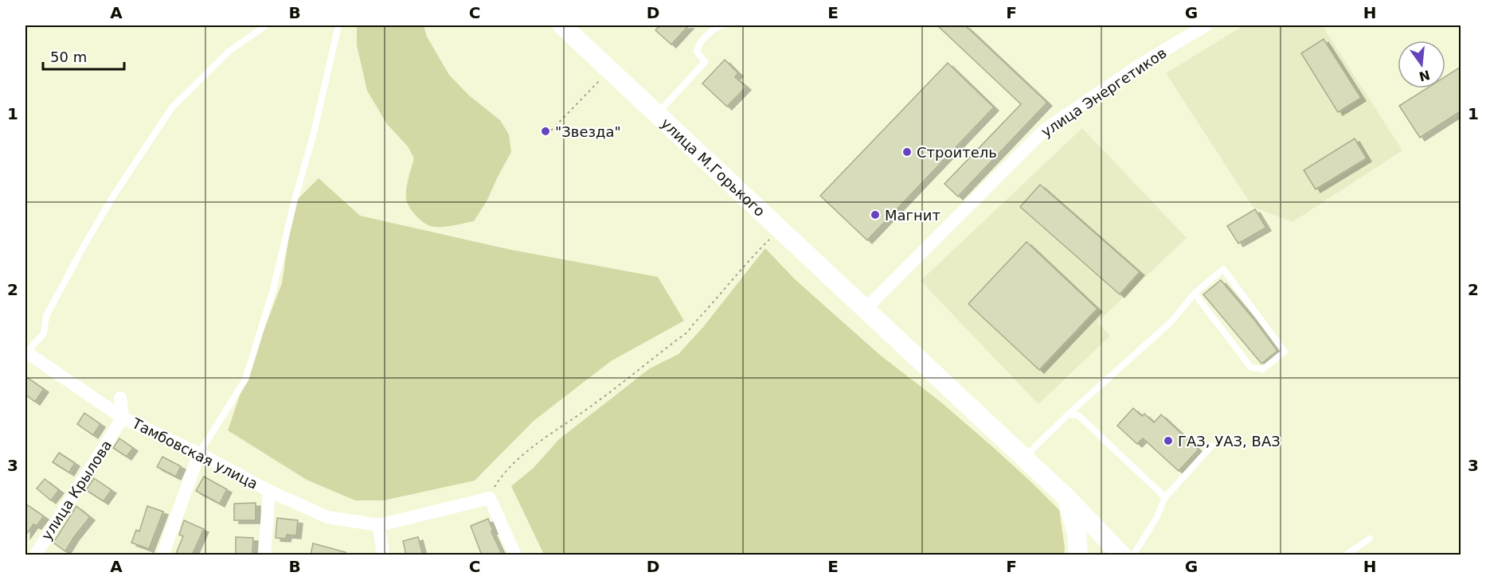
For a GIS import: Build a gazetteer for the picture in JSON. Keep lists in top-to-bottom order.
{
  "streets": {
    "main road": ["улица М.Горького"],
    "street": ["улица Энергетиков", "Тамбовская улица", "улица Крылова"]
  },
  "crossings": [
    ["улица Энергетиков", "улица М.Горького"],
    ["Тамбовская улица", "улица Крылова"]
  ],
  "places": [
    "\"Звезда\"",
    "Строитель",
    "Магнит",
    "ГАЗ, УАЗ, ВАЗ"
  ],
  "scale_bar": "50 m",
  "north": "bottom",
  "grid": {
    "columns": [
      "A",
      "B",
      "C",
      "D",
      "E",
      "F",
      "G",
      "H"
    ],
    "rows": ["1", "2", "3"]
  }
}
